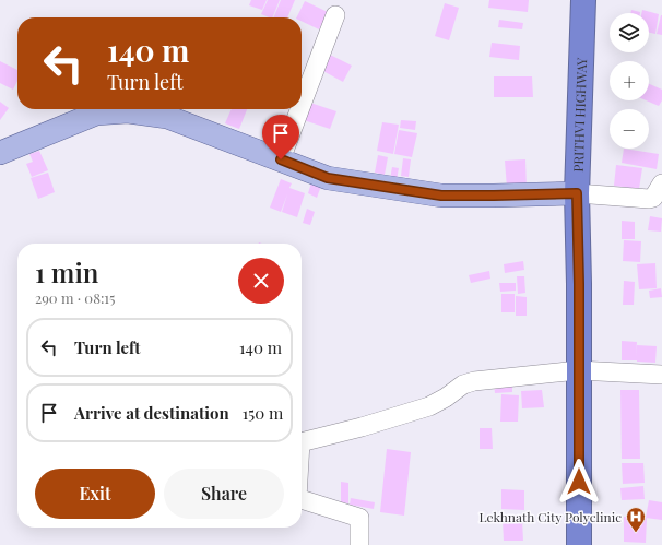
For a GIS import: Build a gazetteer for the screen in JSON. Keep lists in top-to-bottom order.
{
  "streets": {
    "highway": ["PRITHVI HIGHWAY"]
  },
  "places": {
    "hospital": ["Lekhnath City Polyclinic"]
  },
  "page": {
    "map_buttons": ["+", "−"],
    "turn": ["140 m", "Turn left"],
    "heading": ["1 min", "290 m · 08:15"],
    "list": [
      {
        "name": "Turn left",
        "value": "140 m"
      },
      {
        "name": "Arrive at destination",
        "value": "150 m"
      }
    ],
    "buttons": ["Exit", "Share"]
  }
}
